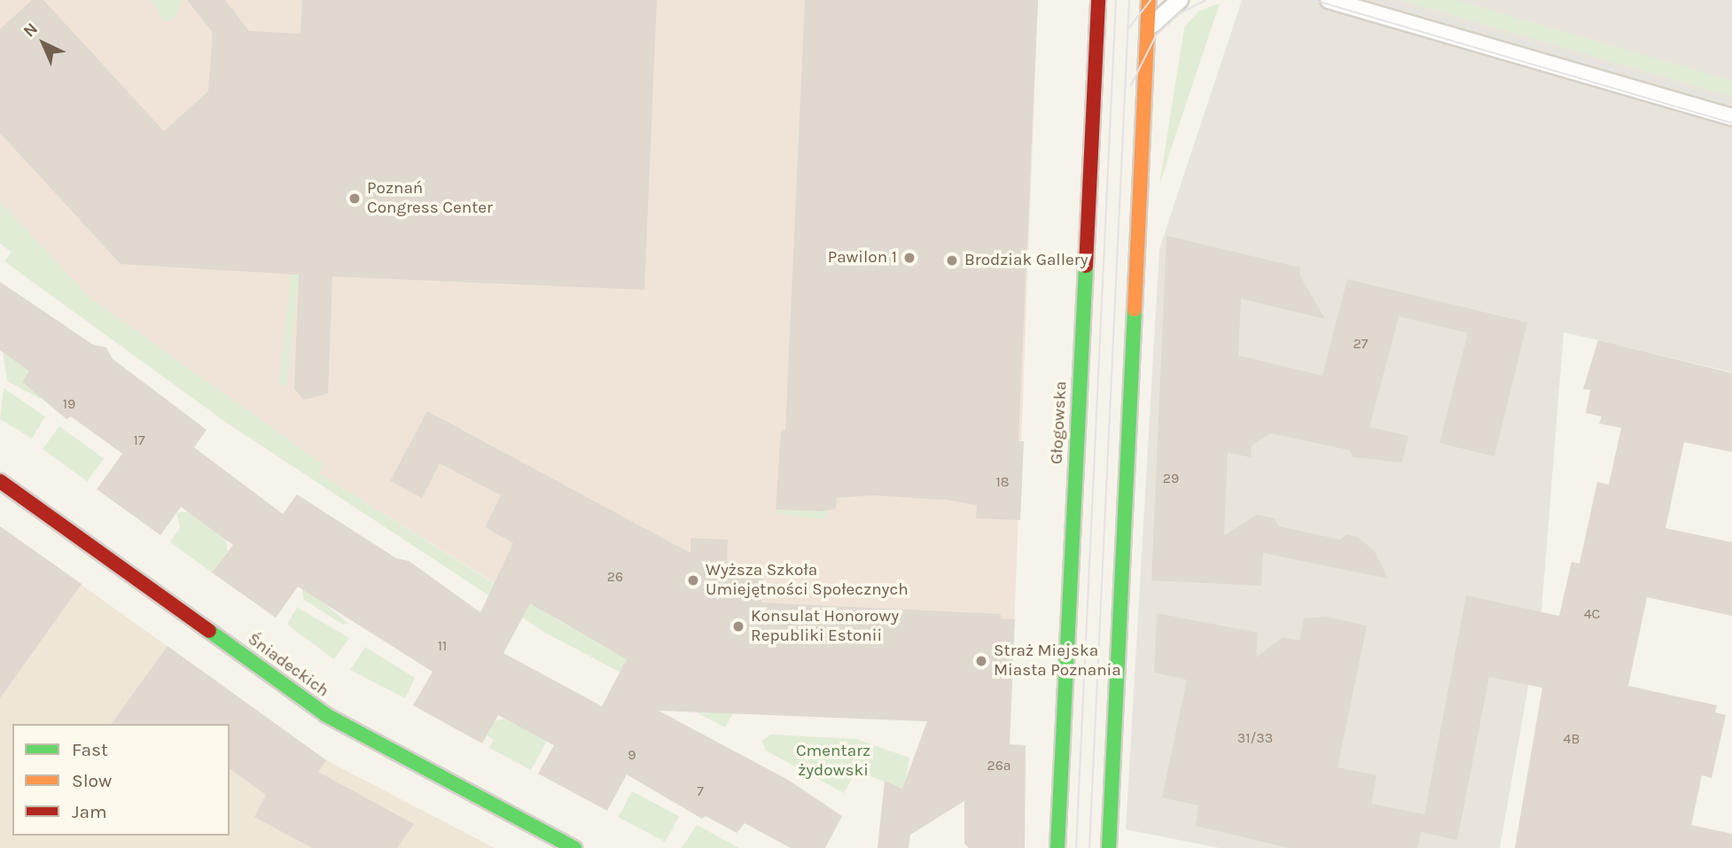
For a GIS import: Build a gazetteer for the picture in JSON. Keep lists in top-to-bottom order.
{
  "streets": {
    "street": ["Głogowska", "Śniadeckich"]
  },
  "parks": ["Cmentarz żydowski"],
  "places": [
    "Poznań Congress Center",
    "Pawilon 1",
    "Brodziak Gallery",
    "Wyższa Szkoła Umiejętności Społecznych",
    "Konsulat Honorowy Republiki Estonii",
    "Straż Miejska Miasta Poznania"
  ],
  "house_numbers": [
    "27",
    "19",
    "17",
    "29",
    "18",
    "26",
    "4C",
    "11",
    "31/33",
    "4B",
    "9",
    "26a",
    "7"
  ],
  "legend": ["Fast", "Slow", "Jam"],
  "north": "top left"
}
